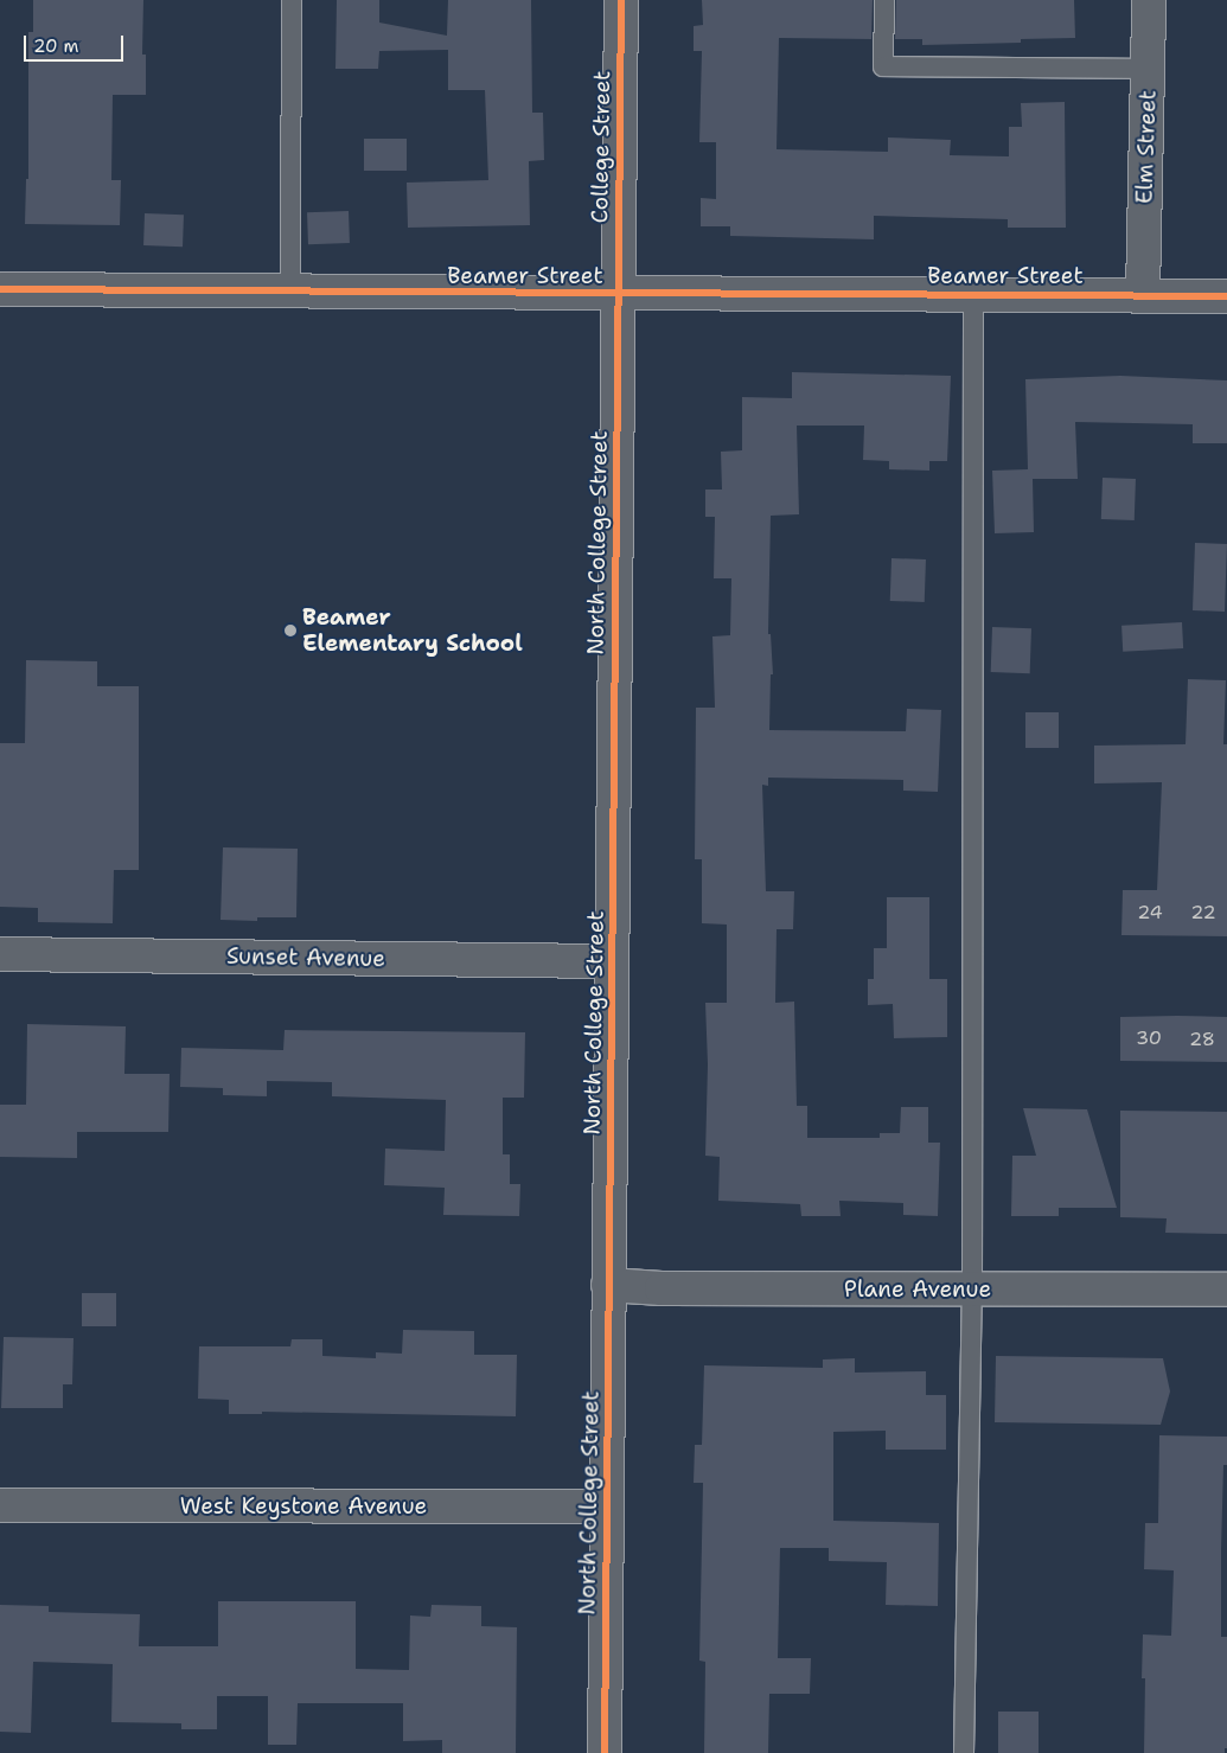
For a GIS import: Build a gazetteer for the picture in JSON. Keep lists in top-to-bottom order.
{
  "streets": {
    "street": [
      "College Street",
      "Elm Street",
      "Beamer Street",
      "North College Street",
      "Sunset Avenue",
      "Plane Avenue",
      "West Keystone Avenue"
    ]
  },
  "crossings": [
    ["College Street", "Beamer Street"],
    ["College Street", "North College Street"],
    ["Elm Street", "Beamer Street"],
    ["Beamer Street", "North College Street"],
    ["North College Street", "Sunset Avenue"],
    ["North College Street", "Plane Avenue"],
    ["North College Street", "West Keystone Avenue"]
  ],
  "places": ["Beamer Elementary School"],
  "house_numbers": [
    "24",
    "22",
    "30",
    "28"
  ],
  "scale_bar": "20 m"
}
